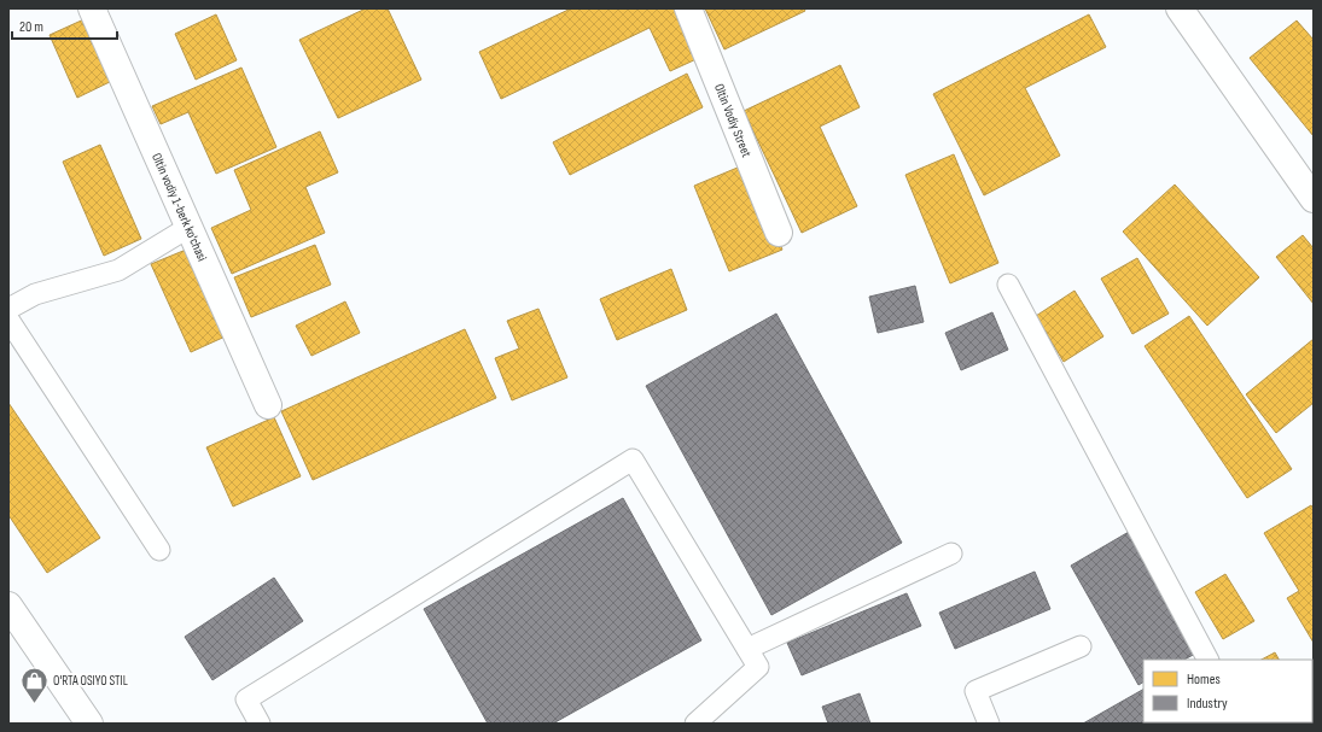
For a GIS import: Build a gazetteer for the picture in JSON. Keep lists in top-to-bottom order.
{
  "streets": {
    "street": ["Oltin Vodiy Street", "Oltin vodiy 1-berk ko'chasi"]
  },
  "places": {
    "shop": ["O'RTA OSIYO STIL"]
  },
  "legend": ["Homes", "Industry"],
  "scale_bar": "20 m"
}
